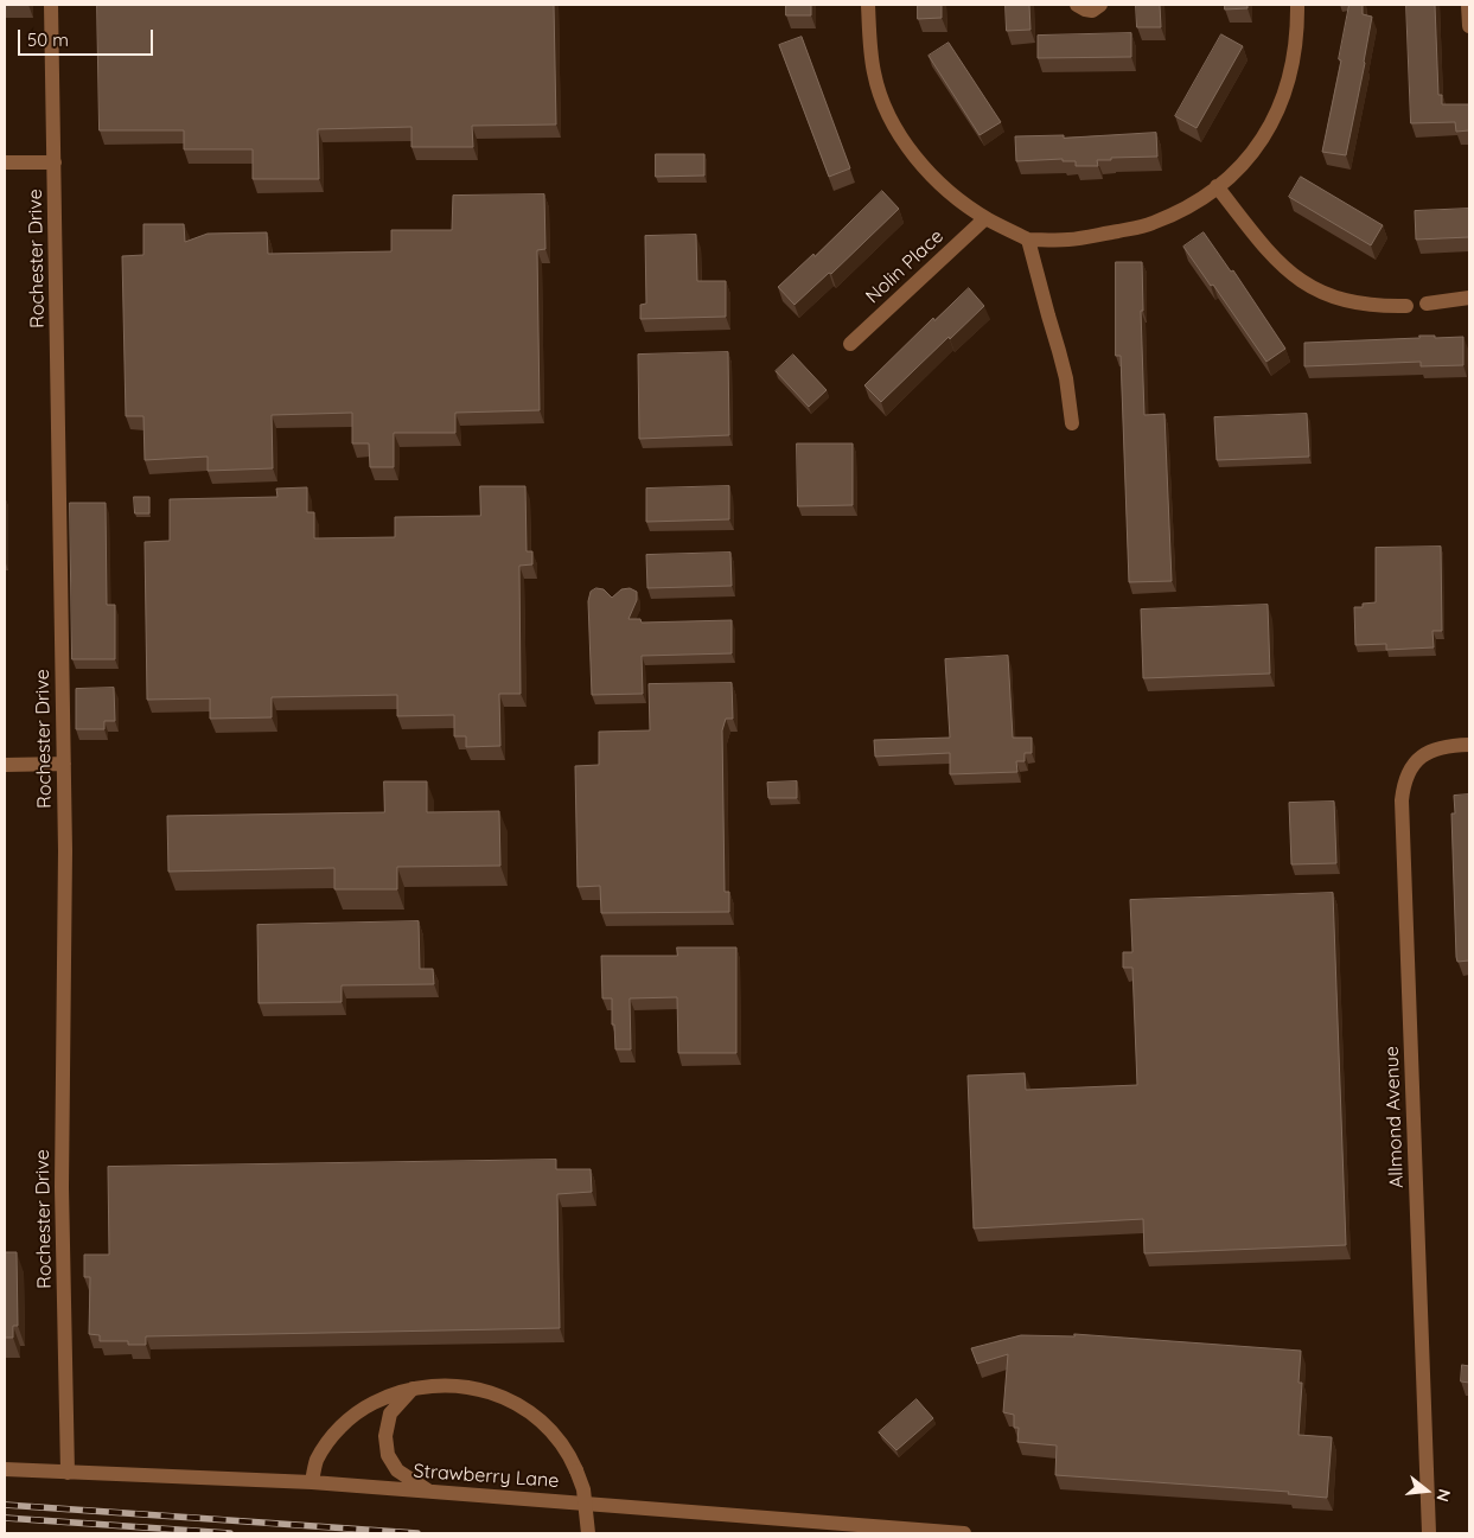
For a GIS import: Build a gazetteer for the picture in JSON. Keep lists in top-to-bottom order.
{
  "streets": {
    "street": [
      "Rochester Drive",
      "Nolin Place",
      "Allmond Avenue",
      "Strawberry Lane"
    ]
  },
  "crossings": [
    ["Rochester Drive", "Strawberry Lane"]
  ],
  "scale_bar": "50 m",
  "north": "right"
}
